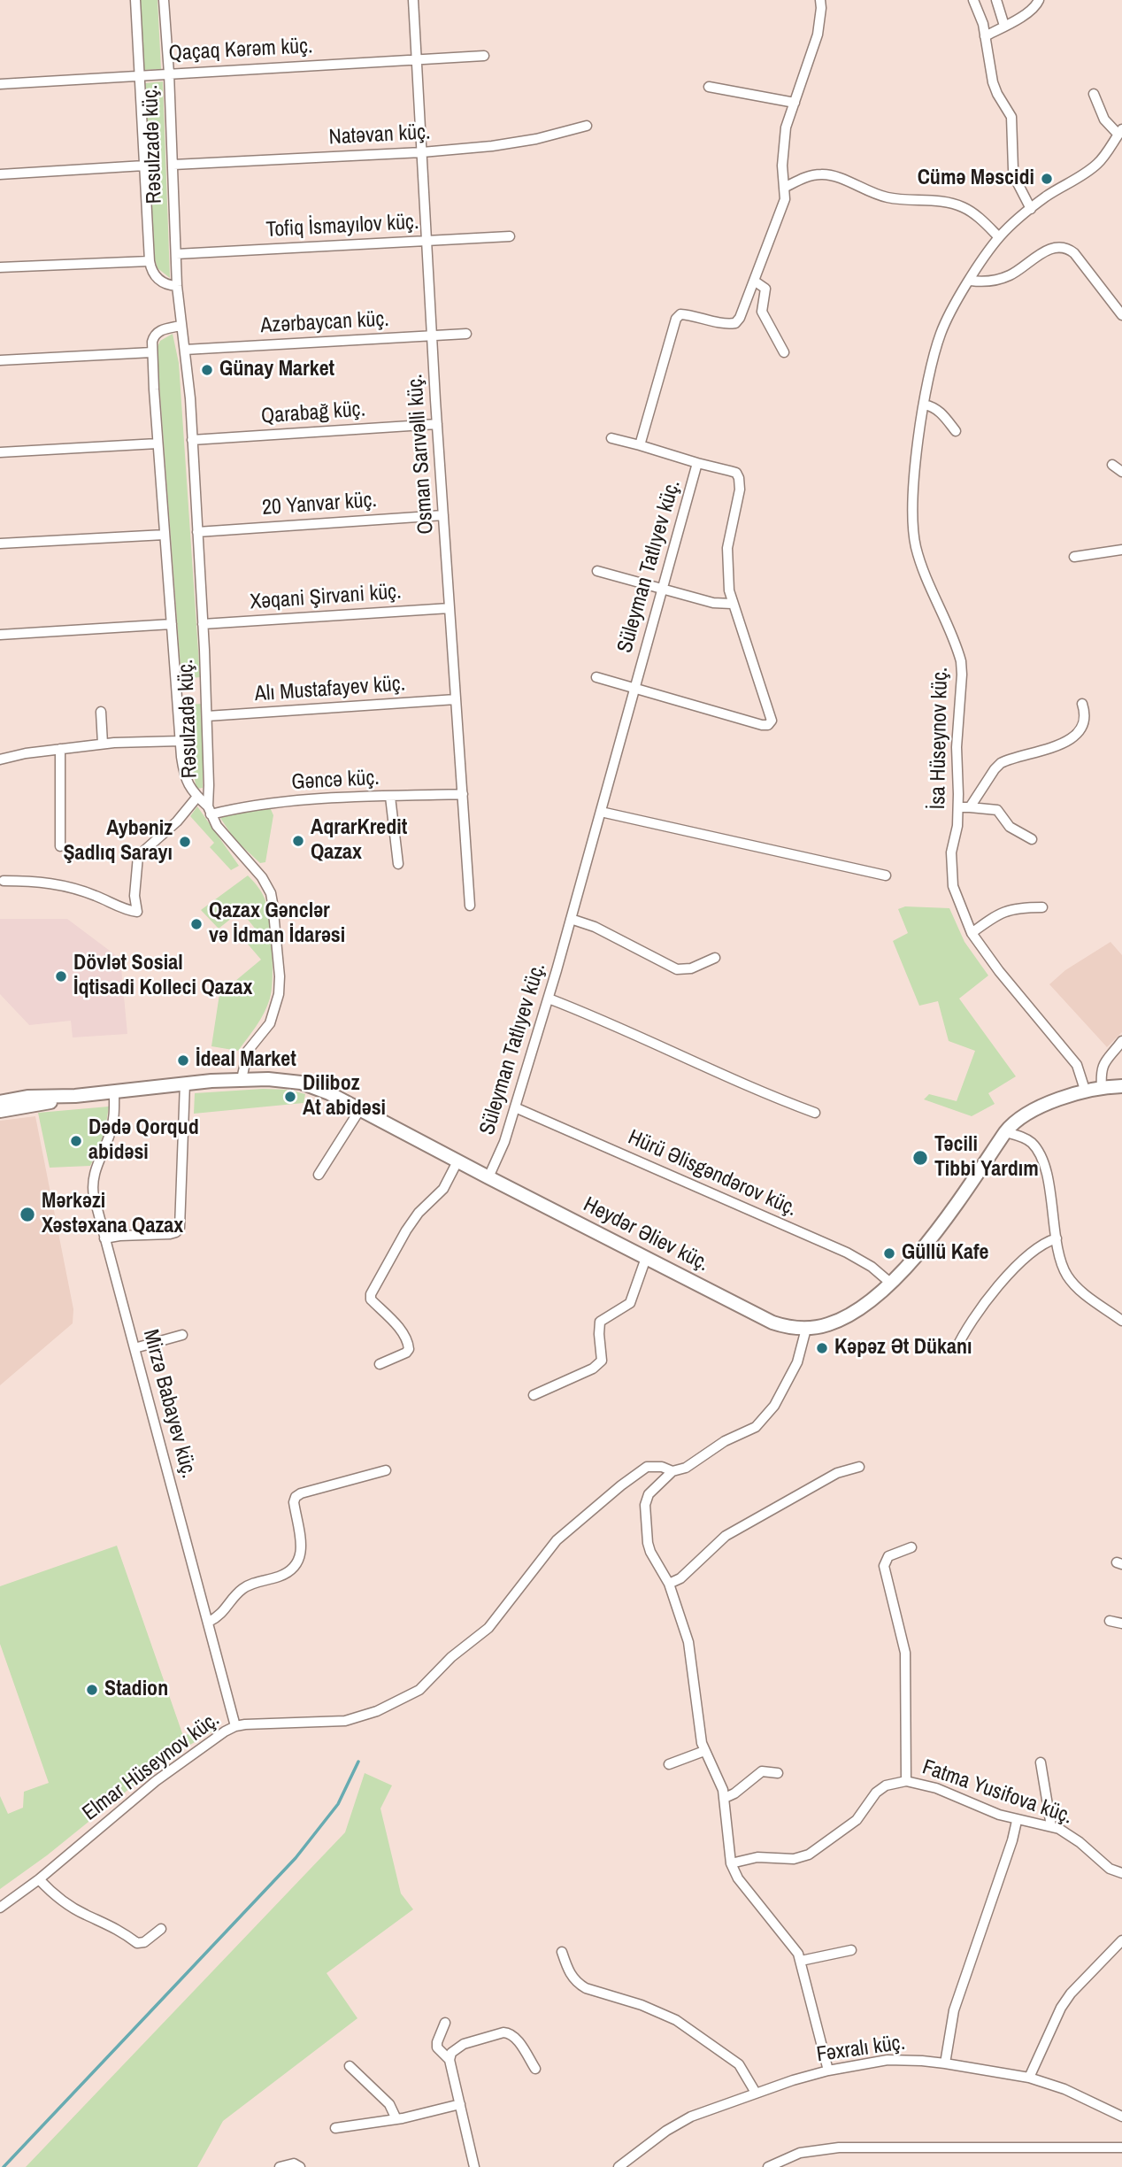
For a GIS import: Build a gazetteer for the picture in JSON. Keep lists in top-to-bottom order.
{
  "streets": {
    "main road": ["Heydər Əliev küç."],
    "street": [
      "Qaçaq Kərəm küç.",
      "Natəvan küç.",
      "Rəsulzadə küç.",
      "Tofiq İsmayılov küç.",
      "Azərbaycan küç.",
      "Qarabağ küç.",
      "Osman Sarıvəlli küç.",
      "20 Yanvar küç.",
      "Süleyman Tatlıyev küç.",
      "Xəqani Şirvani küç.",
      "Alı Mustafayev küç.",
      "İsa Hüseynov küç.",
      "Gəncə küç.",
      "Hürü Əlisgəndərov küç.",
      "Mirzə Babayev küç.",
      "Elmar Hüseynov küç.",
      "Fatma Yusifova küç.",
      "Fəxralı küç."
    ]
  },
  "crossings": [
    ["Qaçaq Kərəm küç.", "Rəsulzadə küç."],
    ["Qaçaq Kərəm küç.", "Osman Sarıvəlli küç."],
    ["Natəvan küç.", "Rəsulzadə küç."],
    ["Natəvan küç.", "Osman Sarıvəlli küç."],
    ["Rəsulzadə küç.", "Tofiq İsmayılov küç."],
    ["Rəsulzadə küç.", "Azərbaycan küç."],
    ["Rəsulzadə küç.", "Qarabağ küç."],
    ["Rəsulzadə küç.", "20 Yanvar küç."],
    ["Rəsulzadə küç.", "Xəqani Şirvani küç."],
    ["Rəsulzadə küç.", "Alı Mustafayev küç."],
    ["Rəsulzadə küç.", "Gəncə küç."],
    ["Tofiq İsmayılov küç.", "Osman Sarıvəlli küç."],
    ["Azərbaycan küç.", "Osman Sarıvəlli küç."],
    ["Qarabağ küç.", "Osman Sarıvəlli küç."],
    ["Osman Sarıvəlli küç.", "20 Yanvar küç."],
    ["Osman Sarıvəlli küç.", "Xəqani Şirvani küç."],
    ["Osman Sarıvəlli küç.", "Alı Mustafayev küç."],
    ["Osman Sarıvəlli küç.", "Gəncə küç."],
    ["Süleyman Tatlıyev küç.", "Hürü Əlisgəndərov küç."],
    ["Süleyman Tatlıyev küç.", "Heydər Əliev küç."],
    ["İsa Hüseynov küç.", "Heydər Əliev küç."],
    ["Hürü Əlisgəndərov küç.", "Heydər Əliev küç."],
    ["Heydər Əliev küç.", "Mirzə Babayev küç."],
    ["Heydər Əliev küç.", "Elmar Hüseynov küç."],
    ["Mirzə Babayev küç.", "Elmar Hüseynov küç."]
  ],
  "places": [
    "Cümə Məscidi",
    "Günay Market",
    "AqrarKredit Qazax",
    "Aybəniz Şadlıq Sarayı",
    "Qazax Gənclər və İdman İdarəsi",
    "Dövlət Sosial İqtisadi Kolleci Qazax",
    "İdeal Market",
    "Diliboz At abidəsi",
    "Dədə Qorqud abidəsi",
    "Təcili Tibbi Yardım",
    "Mərkəzi Xəstəxana Qazax",
    "Güllü Kafe",
    "Kəpəz Ət Dükanı",
    "Stadion"
  ]
}
